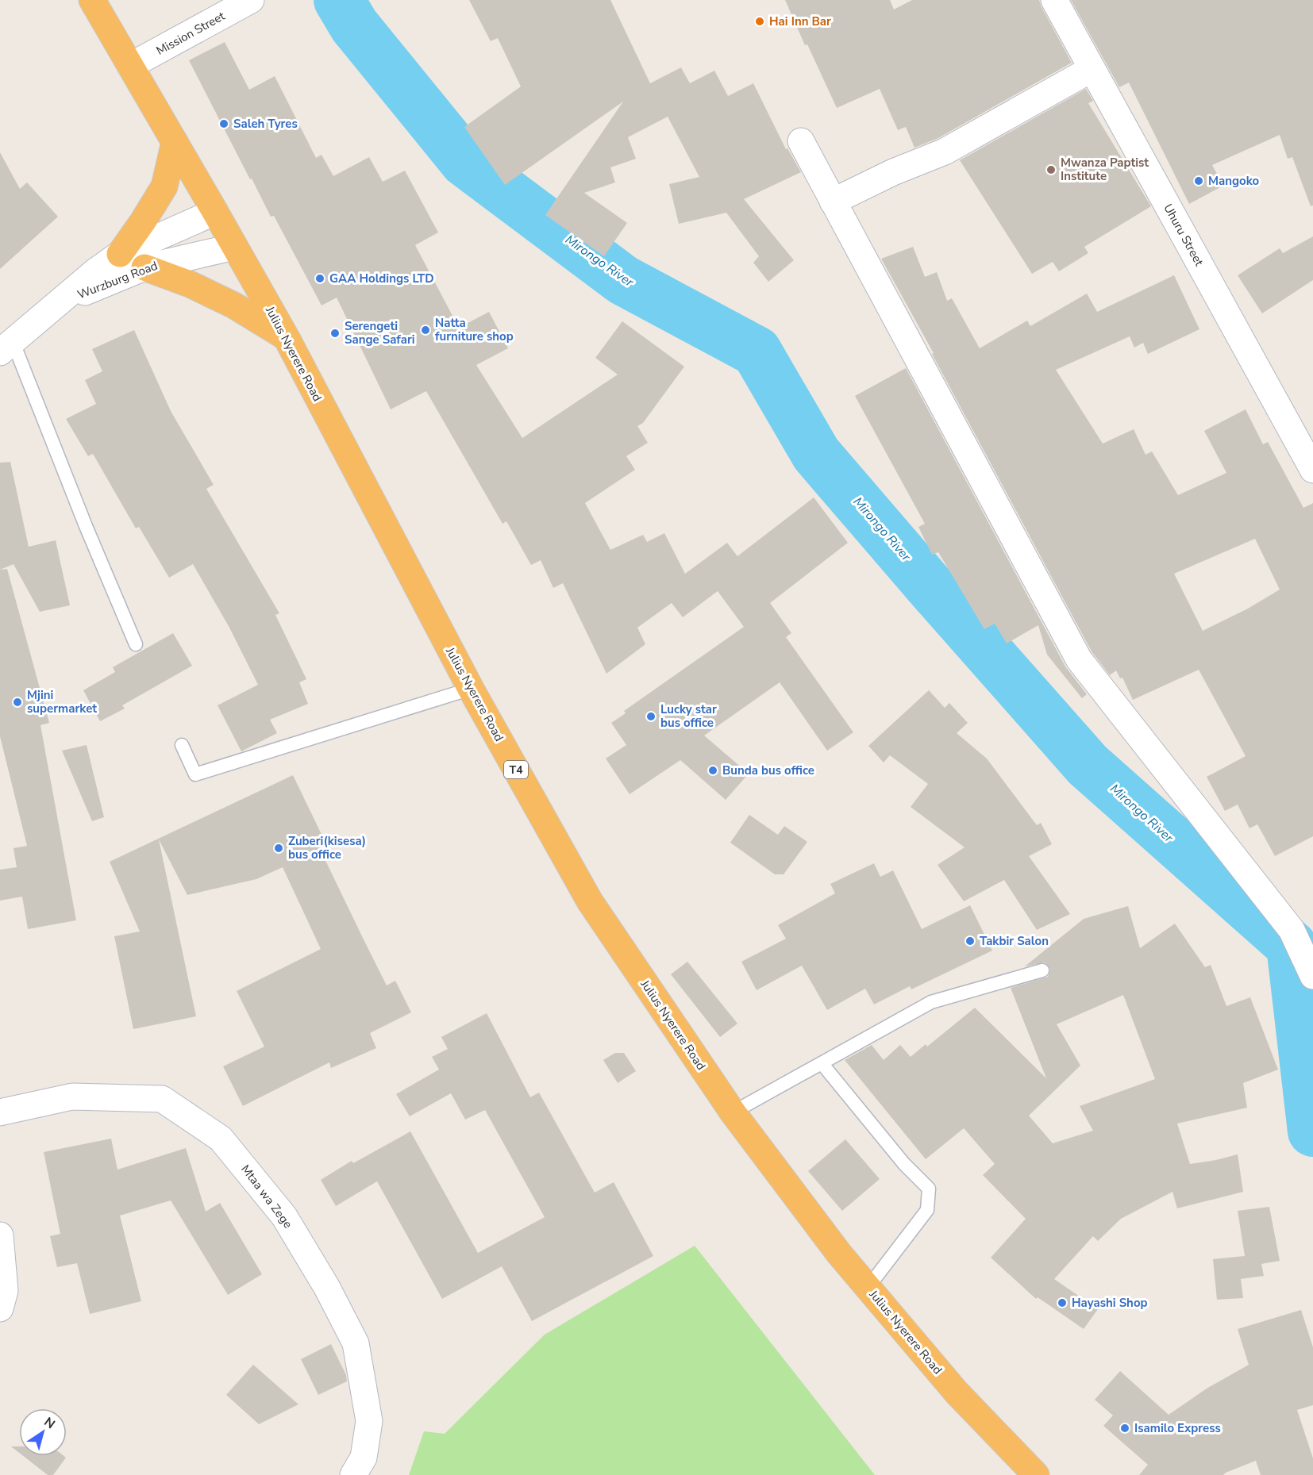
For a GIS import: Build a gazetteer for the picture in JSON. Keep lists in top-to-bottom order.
{
  "streets": {
    "highway": ["Julius Nyerere Road", "T4"],
    "street": [
      "Mission Street",
      "Uhuru Street",
      "Wurzburg Road",
      "Mtaa wa Zege"
    ]
  },
  "crossings": [
    ["Mission Street", "Julius Nyerere Road"],
    ["Wurzburg Road", "Julius Nyerere Road"]
  ],
  "water": ["Mirongo River"],
  "places": [
    "Hai Inn Bar",
    "Saleh Tyres",
    "Mwanza Paptist Institute",
    "Mangoko",
    "GAA Holdings LTD",
    "Natta furniture shop",
    "Serengeti Sange Safari",
    "Mjini supermarket",
    "Lucky star bus office",
    "Bunda bus office",
    "Zuberi(kisesa) bus office",
    "Takbir Salon",
    "Hayashi Shop",
    "Isamilo Express"
  ],
  "north": "top right"
}
